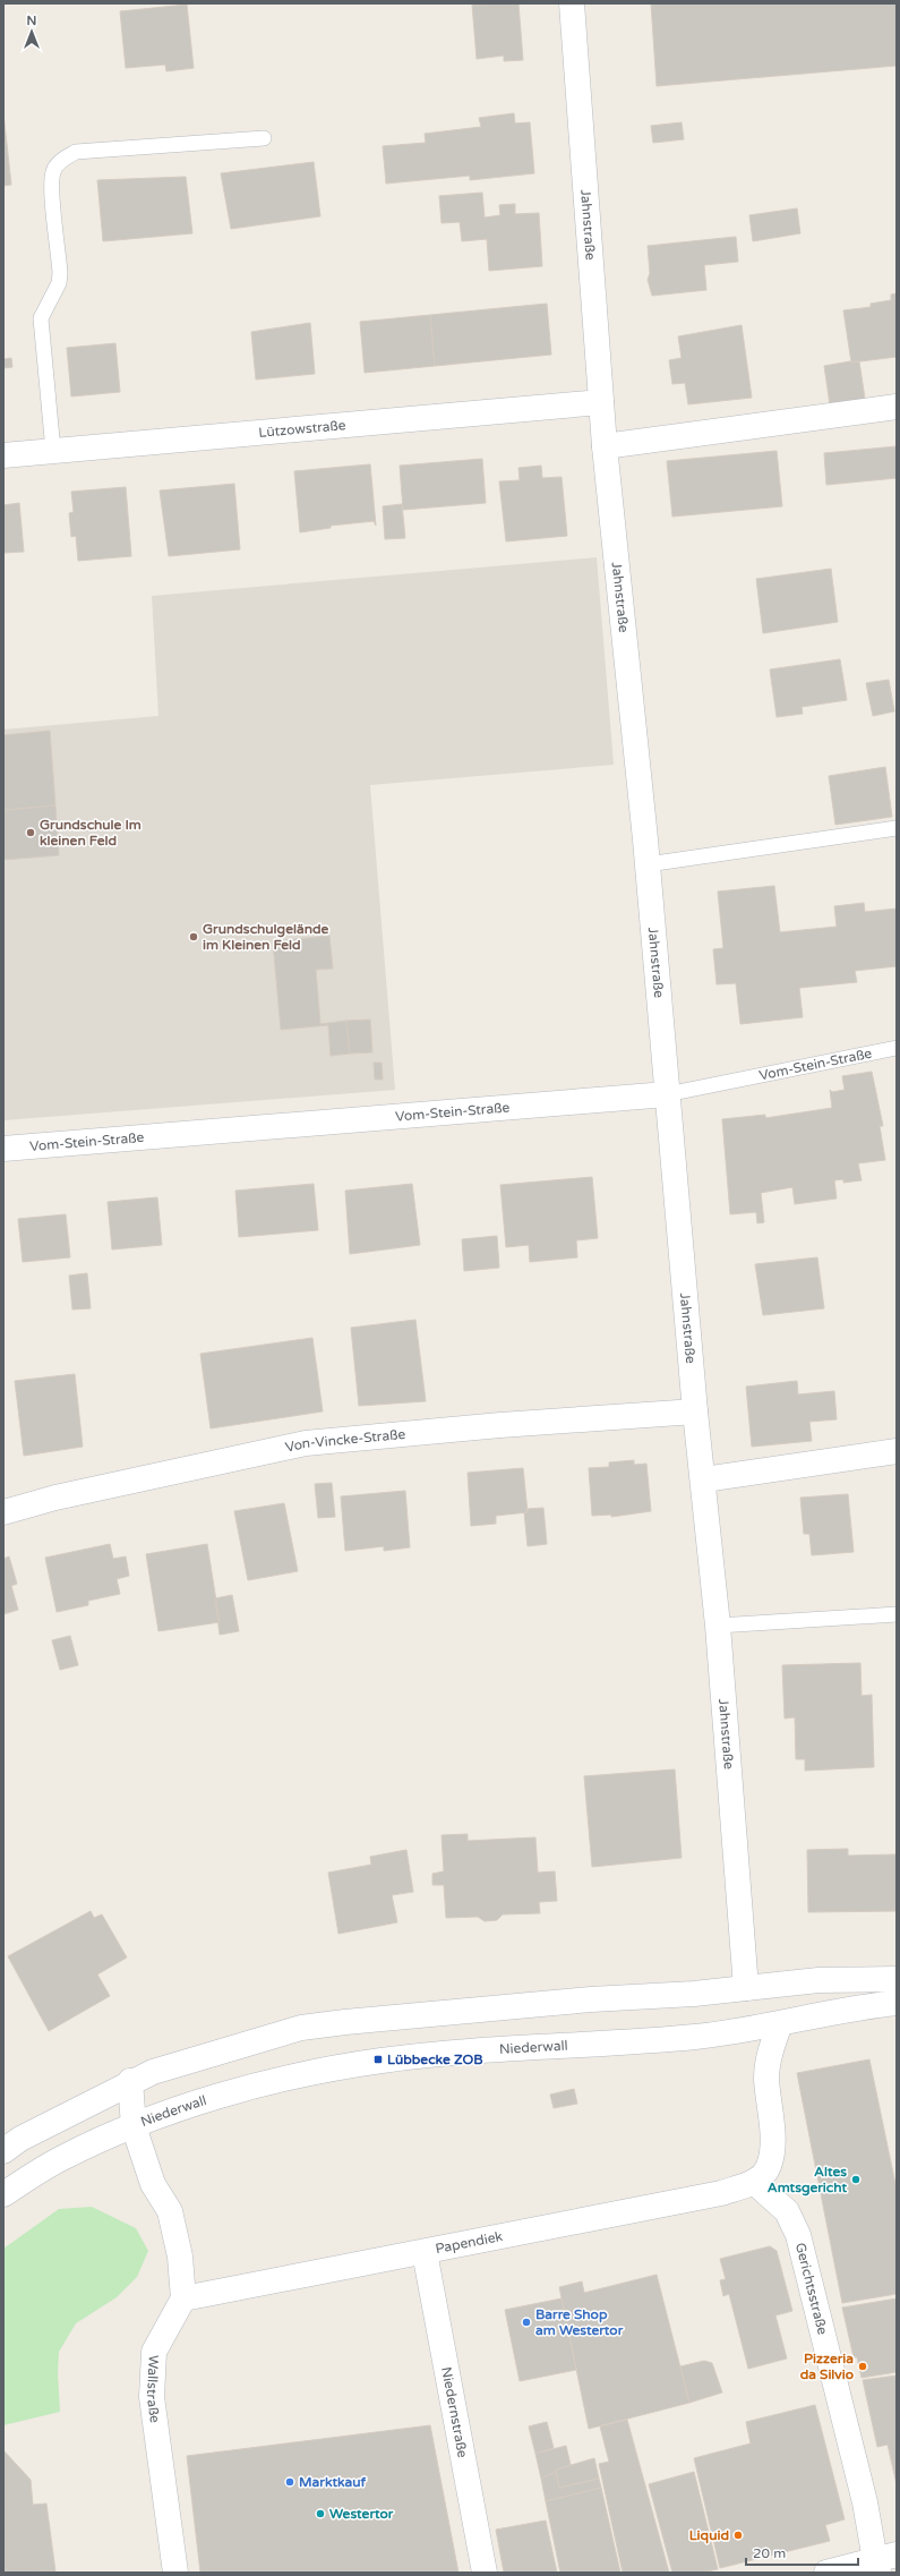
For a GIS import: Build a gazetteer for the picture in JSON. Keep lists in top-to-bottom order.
{
  "streets": {
    "street": [
      "Jahnstraße",
      "Lützowstraße",
      "Vom-Stein-Straße",
      "Von-Vincke-Straße",
      "Niederwall",
      "Papendiek",
      "Gerichtsstraße",
      "Wallstraße",
      "Niedernstraße"
    ]
  },
  "crossings": [
    ["Jahnstraße", "Lützowstraße"],
    ["Jahnstraße", "Vom-Stein-Straße"],
    ["Jahnstraße", "Von-Vincke-Straße"],
    ["Papendiek", "Gerichtsstraße"],
    ["Papendiek", "Wallstraße"],
    ["Papendiek", "Niedernstraße"]
  ],
  "places": {
    "other": [
      "Grundschule Im kleinen Feld",
      "Grundschulgelände im Kleinen Feld",
      "Altes Amtsgericht",
      "Barre Shop am Westertor",
      "Pizzeria da Silvio",
      "Marktkauf",
      "Westertor",
      "Liquid"
    ],
    "transit": ["Lübbecke ZOB"]
  },
  "scale_bar": "20 m",
  "north": "top"
}
